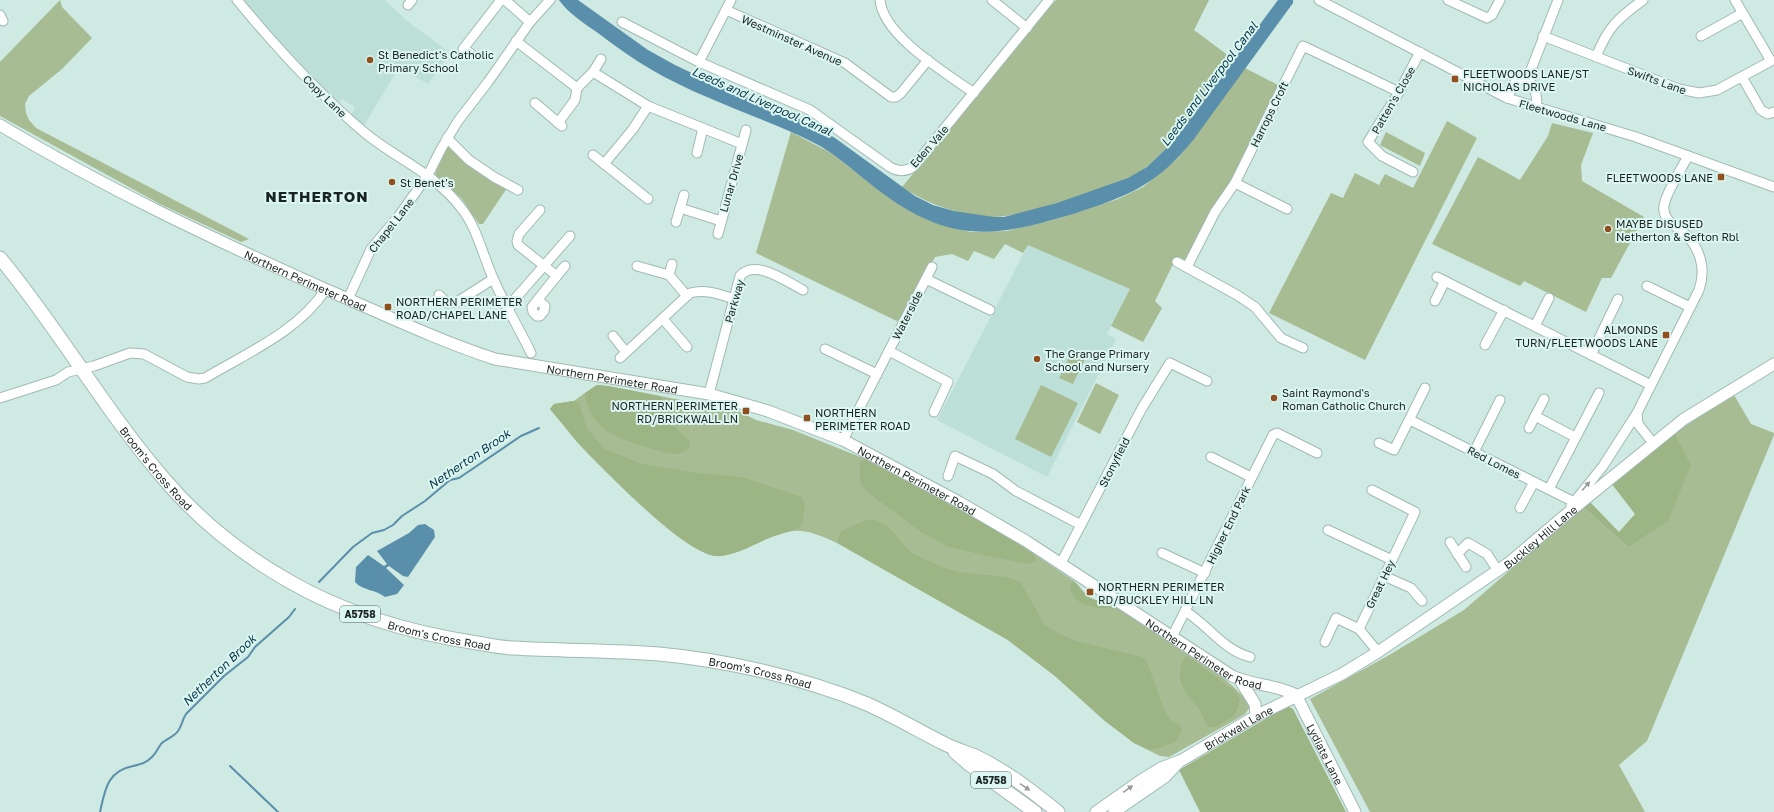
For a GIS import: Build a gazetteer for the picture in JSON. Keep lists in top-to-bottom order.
{
  "streets": {
    "highway": ["Broom's Cross Road", "A5758"],
    "main road": [
      "Northern Perimeter Road",
      "Buckley Hill Lane",
      "Brickwall Lane",
      "Lydiate Lane"
    ],
    "street": [
      "Westminster Avenue",
      "Swifts Lane",
      "Copy Lane",
      "Patten's Close",
      "Harrops Croft",
      "Fleetwoods Lane",
      "Eden Vale",
      "Lunar Drive",
      "Chapel Lane",
      "Parkway",
      "Waterside",
      "Stonyfield",
      "Red Lomes",
      "Higher End Park",
      "Great Hey"
    ]
  },
  "crossings": [
    ["Copy Lane", "Chapel Lane"],
    ["Patten's Close", "Harrops Croft"],
    ["Patten's Close", "Fleetwoods Lane"],
    ["Chapel Lane", "Northern Perimeter Road"],
    ["Northern Perimeter Road", "Parkway"],
    ["Northern Perimeter Road", "Waterside"],
    ["Northern Perimeter Road", "Stonyfield"],
    ["Northern Perimeter Road", "Higher End Park"],
    ["Northern Perimeter Road", "Buckley Hill Lane"],
    ["Northern Perimeter Road", "Brickwall Lane"],
    ["Northern Perimeter Road", "Lydiate Lane"],
    ["Red Lomes", "Buckley Hill Lane"],
    ["Buckley Hill Lane", "Brickwall Lane"],
    ["Buckley Hill Lane", "Lydiate Lane"],
    ["Brickwall Lane", "Lydiate Lane"]
  ],
  "districts": ["NETHERTON"],
  "water": ["Leeds and Liverpool Canal", "Netherton Brook"],
  "places": {
    "other": [
      "St Benedict's Catholic Primary School",
      "St Benet's",
      "MAYBE DISUSED Netherton & Sefton Rbl",
      "The Grange Primary School and Nursery",
      "Saint Raymond's Roman Catholic Church"
    ],
    "transit": [
      "FLEETWOODS LANE/ST NICHOLAS DRIVE",
      "FLEETWOODS LANE",
      "NORTHERN PERIMETER ROAD/CHAPEL LANE",
      "ALMONDS TURN/FLEETWOODS LANE",
      "NORTHERN PERIMETER RD/BRICKWALL LN",
      "NORTHERN PERIMETER ROAD",
      "NORTHERN PERIMETER RD/BUCKLEY HILL LN"
    ]
  }
}
